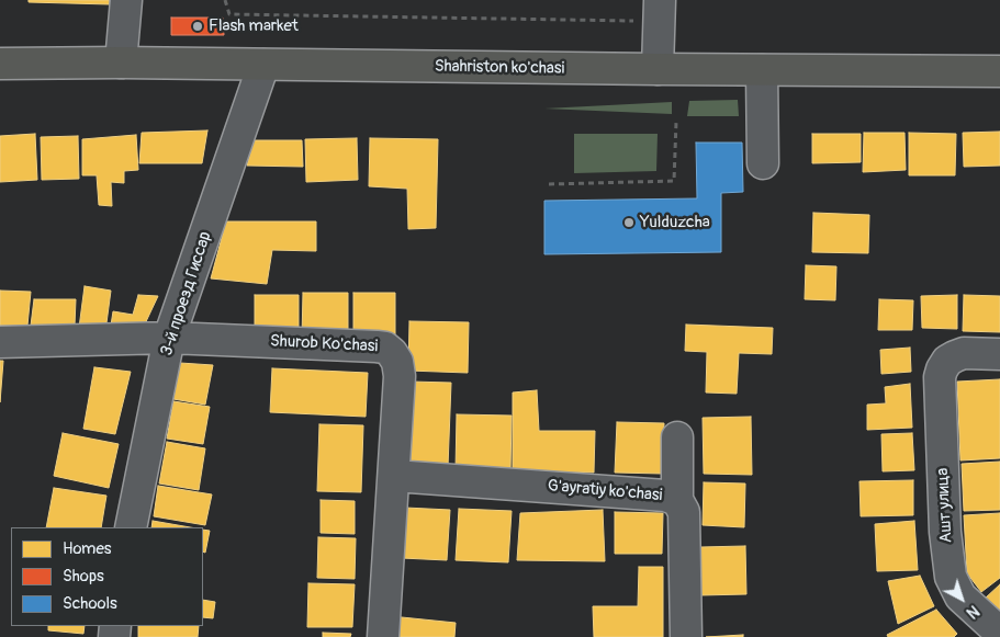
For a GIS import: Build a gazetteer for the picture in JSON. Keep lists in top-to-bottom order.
{
  "streets": {
    "main road": ["Shahriston ko'chasi"],
    "street": [
      "3-й проезд Гиссар",
      "Shurob Ko'chasi",
      "G'ayratiy ko'chasi",
      "Ашт улица"
    ]
  },
  "crossings": [
    ["Shahriston ko'chasi", "3-й проезд Гиссар"],
    ["3-й проезд Гиссар", "Shurob Ko'chasi"],
    ["Shurob Ko'chasi", "G'ayratiy ko'chasi"]
  ],
  "places": ["Flash market", "Yulduzcha"],
  "legend": ["Homes", "Shops", "Schools"],
  "north": "bottom right"
}
